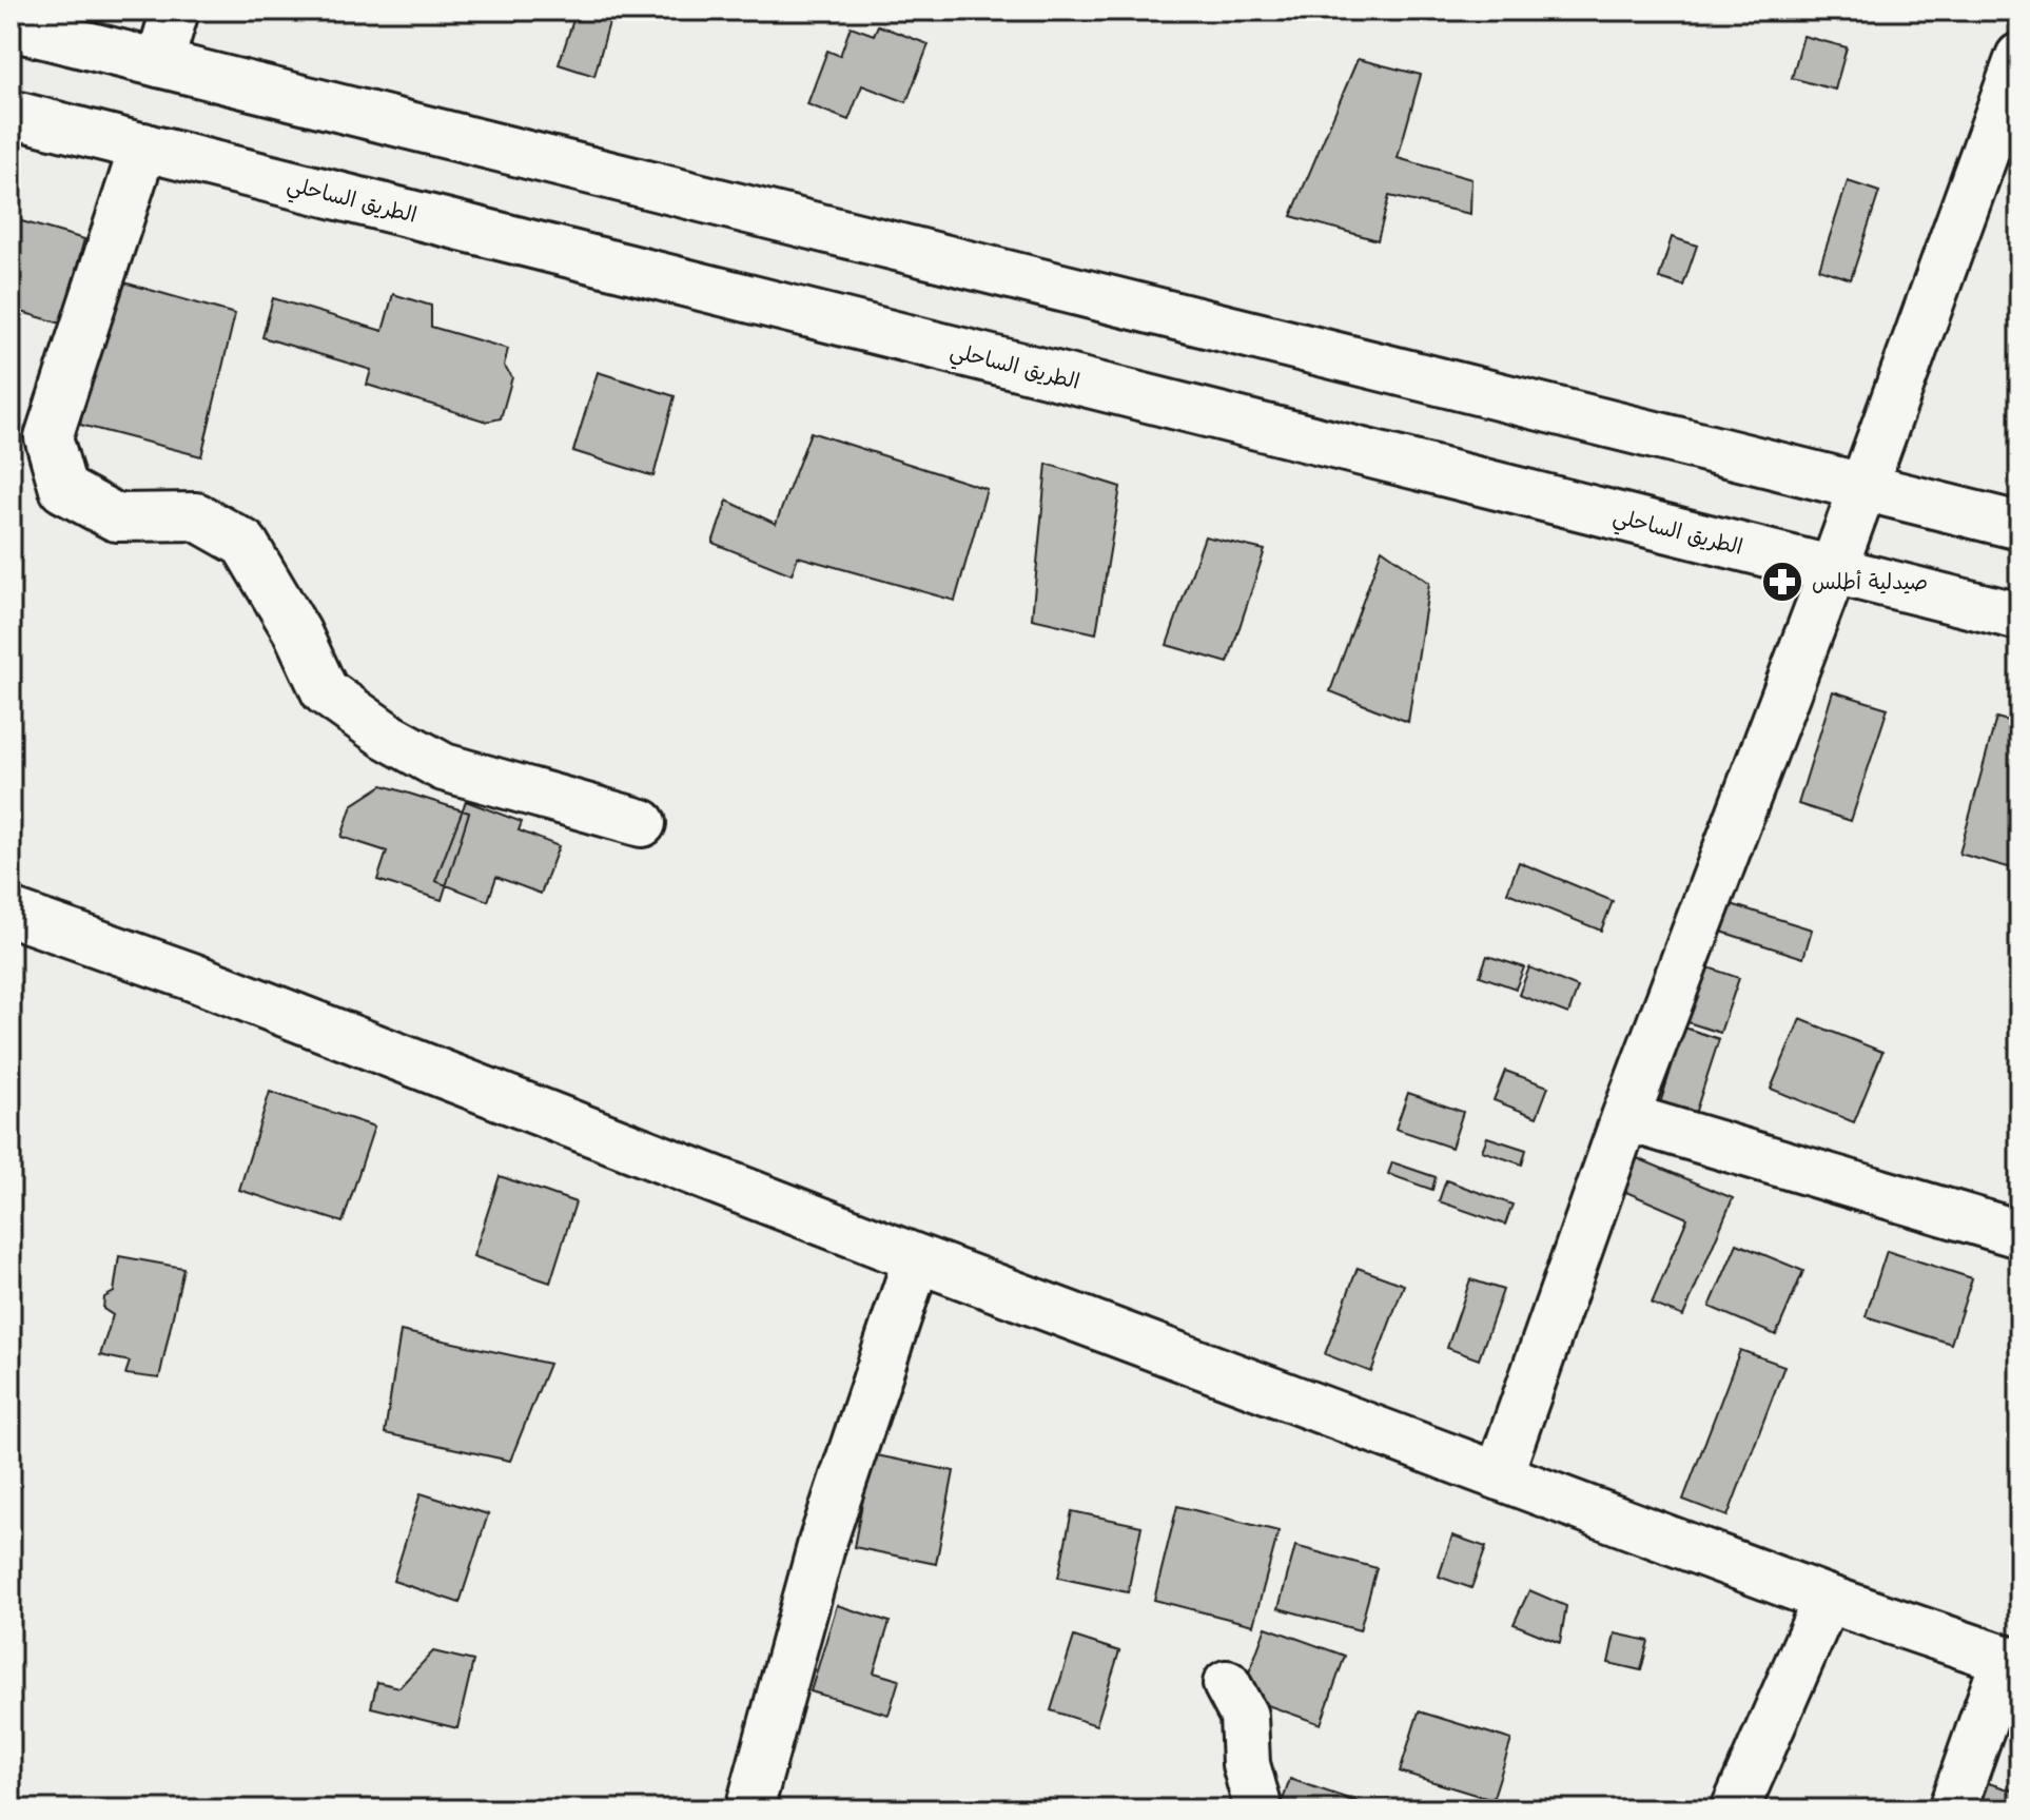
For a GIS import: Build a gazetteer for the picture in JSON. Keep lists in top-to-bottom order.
{
  "streets": {
    "main road": ["الطريق الساحلي"]
  },
  "places": {
    "pharmacy": ["صيدلية أطلس"]
  }
}
